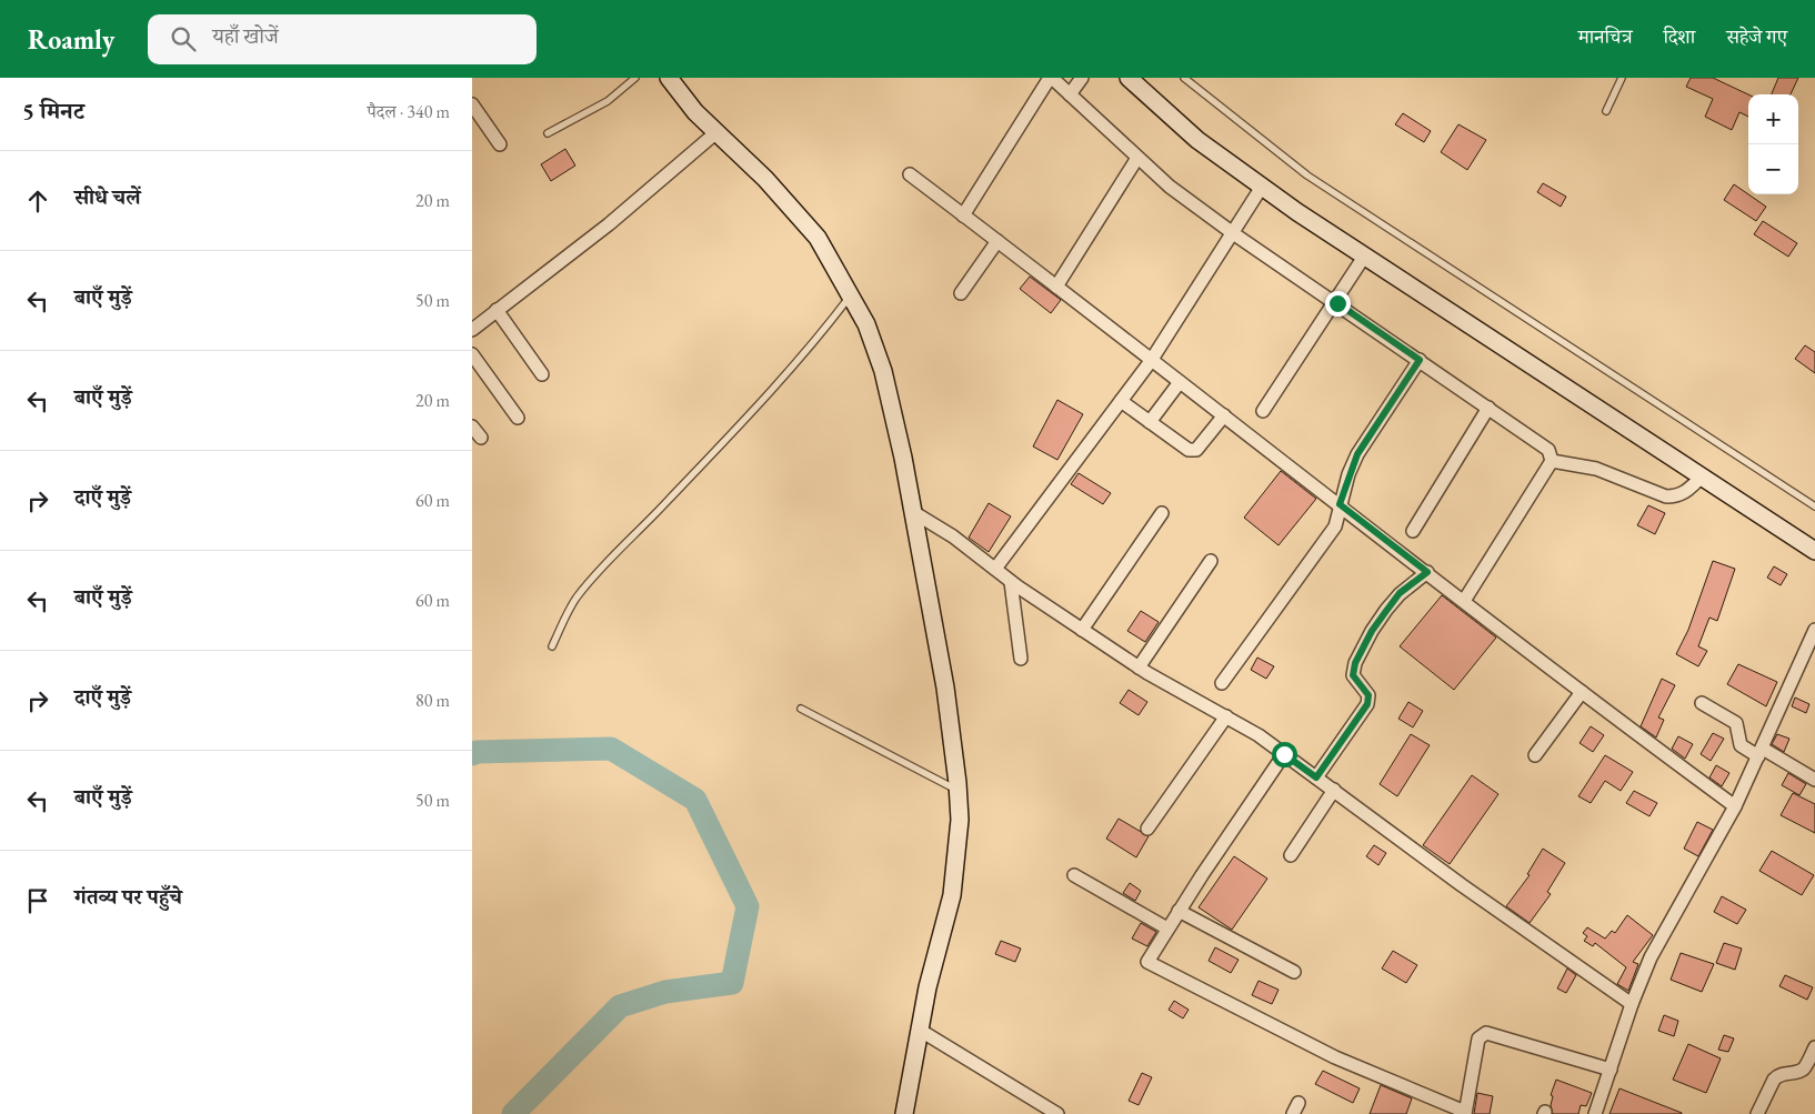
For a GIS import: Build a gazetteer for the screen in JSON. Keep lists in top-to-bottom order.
{
  "page": {
    "header": "Roamly",
    "search": "यहाँ खोजें",
    "nav": ["मानचित्र", "दिशा", "सहेजे गए"],
    "heading": ["5 मिनट", "पैदल · 340 m"],
    "map_buttons": ["+", "−"],
    "list": [
      ["सीधे चलें", "20 m"],
      ["बाएँ मुड़ें", "50 m"],
      ["बाएँ मुड़ें", "20 m"],
      ["दाएँ मुड़ें", "60 m"],
      ["बाएँ मुड़ें", "60 m"],
      ["दाएँ मुड़ें", "80 m"],
      ["बाएँ मुड़ें", "50 m"],
      "गंतव्य पर पहुँचे"
    ]
  }
}
